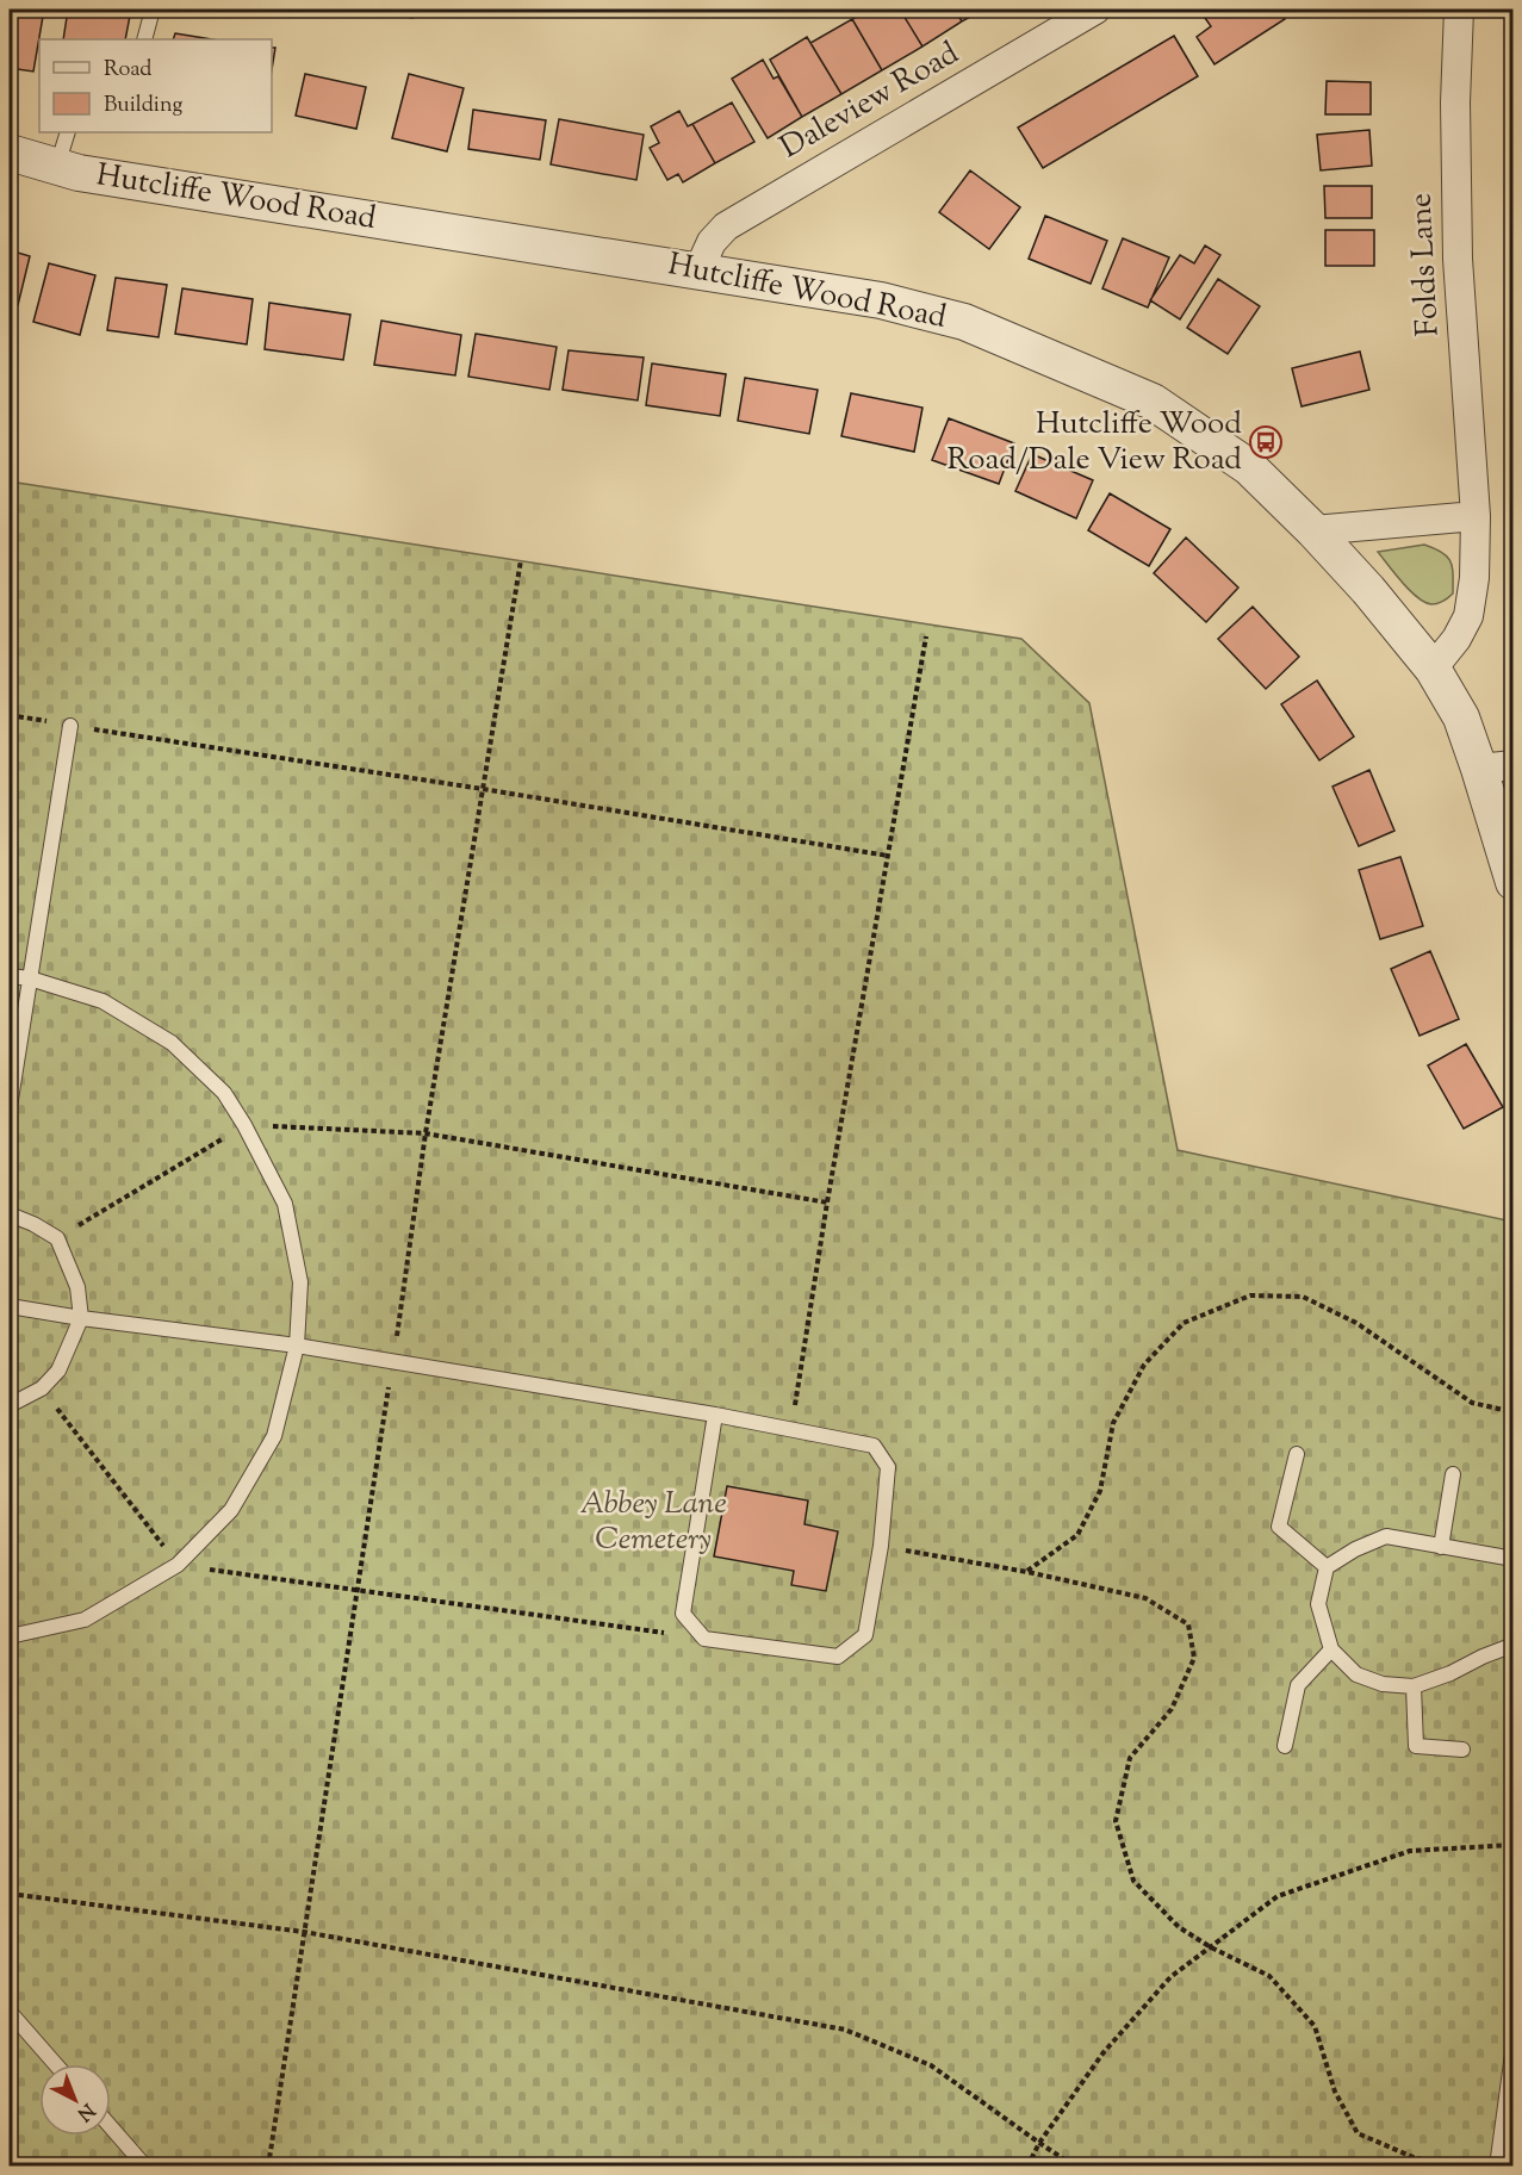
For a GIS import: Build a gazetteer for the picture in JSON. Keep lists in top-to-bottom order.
{
  "streets": {
    "street": ["Daleview Road", "Hutcliffe Wood Road", "Folds Lane"]
  },
  "crossings": [
    ["Daleview Road", "Hutcliffe Wood Road"],
    ["Hutcliffe Wood Road", "Folds Lane"]
  ],
  "parks": ["Abbey Lane Cemetery"],
  "places": {
    "bus stop": ["Hutcliffe Wood Road/Dale View Road"]
  },
  "legend": ["Road", "Building"],
  "north": "bottom right"
}
